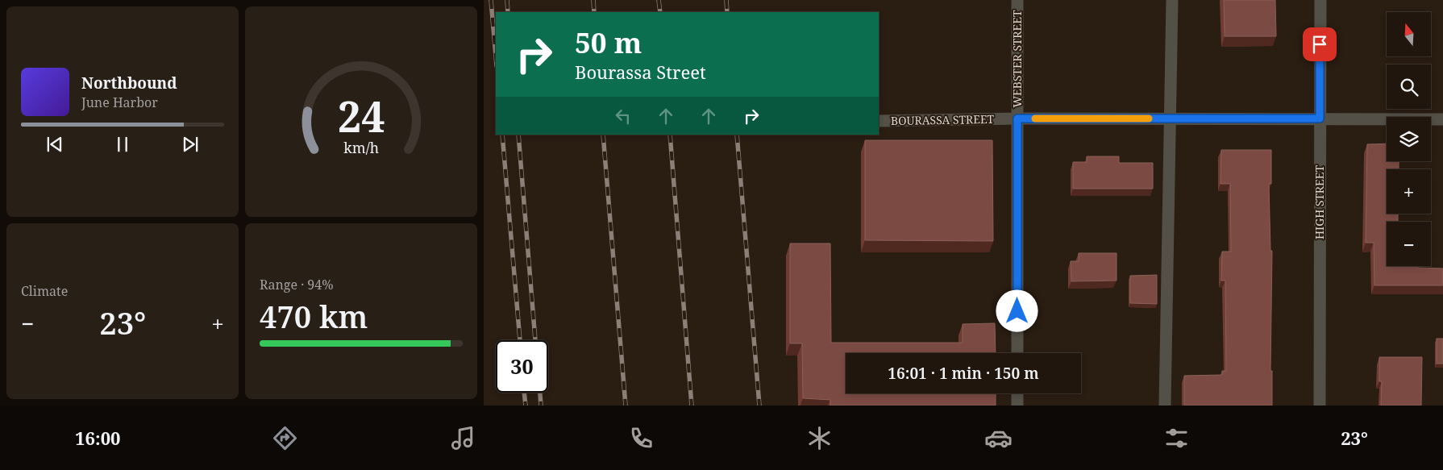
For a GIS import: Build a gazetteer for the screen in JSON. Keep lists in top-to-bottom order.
{
  "streets": {
    "street": ["WEBSTER STREET", "BOURASSA STREET", "HIGH STREET"]
  },
  "crossings": [
    ["WEBSTER STREET", "BOURASSA STREET"],
    ["BOURASSA STREET", "HIGH STREET"]
  ],
  "north": "top",
  "page": {
    "map_buttons": ["+", "−"],
    "turn": ["50 m", "Bourassa Street"],
    "song": ["Northbound", "June Harbor"],
    "tile": [
      "Climate",
      ["Range · 94%", "470 km"]
    ],
    "heat": ["−", "23°", "+"],
    "limit": "30",
    "trip": "16:01 · 1 min · 150 m",
    "tabs": ["16:00", "23°"],
    "gauge": ["24", "km/h"]
  }
}
